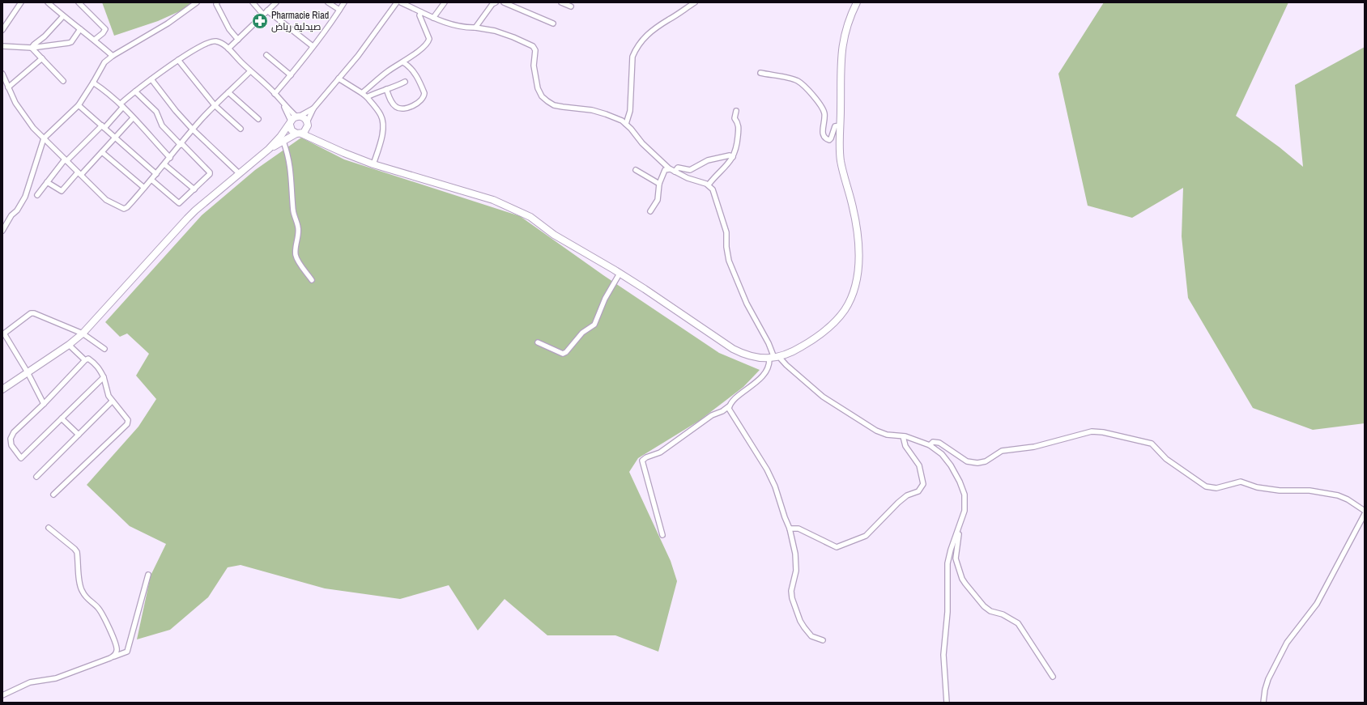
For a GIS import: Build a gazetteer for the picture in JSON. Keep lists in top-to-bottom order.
{
  "places": {
    "pharmacy": ["Pharmacie Riad صيدلية رياض"]
  }
}
